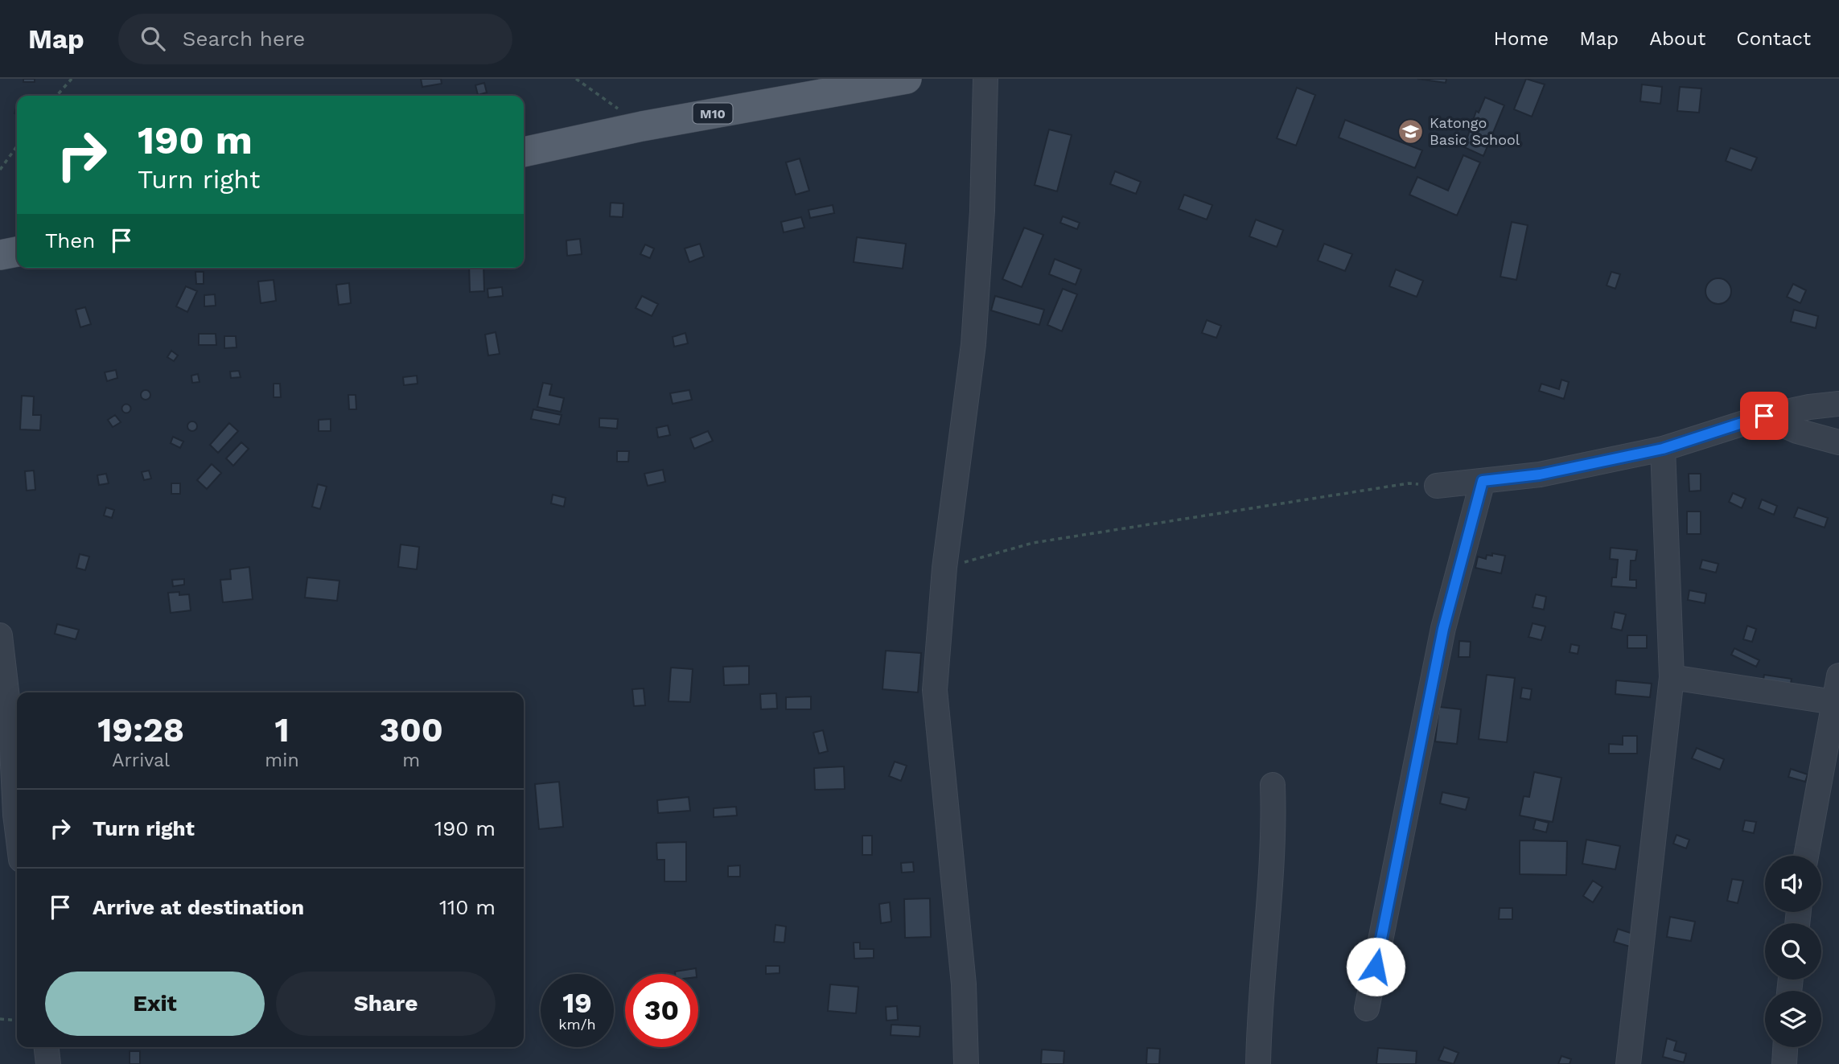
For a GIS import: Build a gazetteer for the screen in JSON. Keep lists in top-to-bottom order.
{
  "streets": {
    "main road": ["M10"]
  },
  "places": {
    "school or university": ["Katongo Basic School"]
  },
  "page": {
    "header": "Map",
    "search": "Search here",
    "nav": [
      "Home",
      "Map",
      "About",
      "Contact"
    ],
    "turn": ["190 m", "Turn right"],
    "then": "Then",
    "eta": [
      "19:28",
      "Arrival",
      "1",
      "min",
      "300",
      "m"
    ],
    "list": [
      {
        "name": "Turn right",
        "value": "190 m"
      },
      {
        "name": "Arrive at destination",
        "value": "110 m"
      }
    ],
    "buttons": ["Exit", "Share"],
    "speed": "19 km/h",
    "limit": "30"
  }
}
